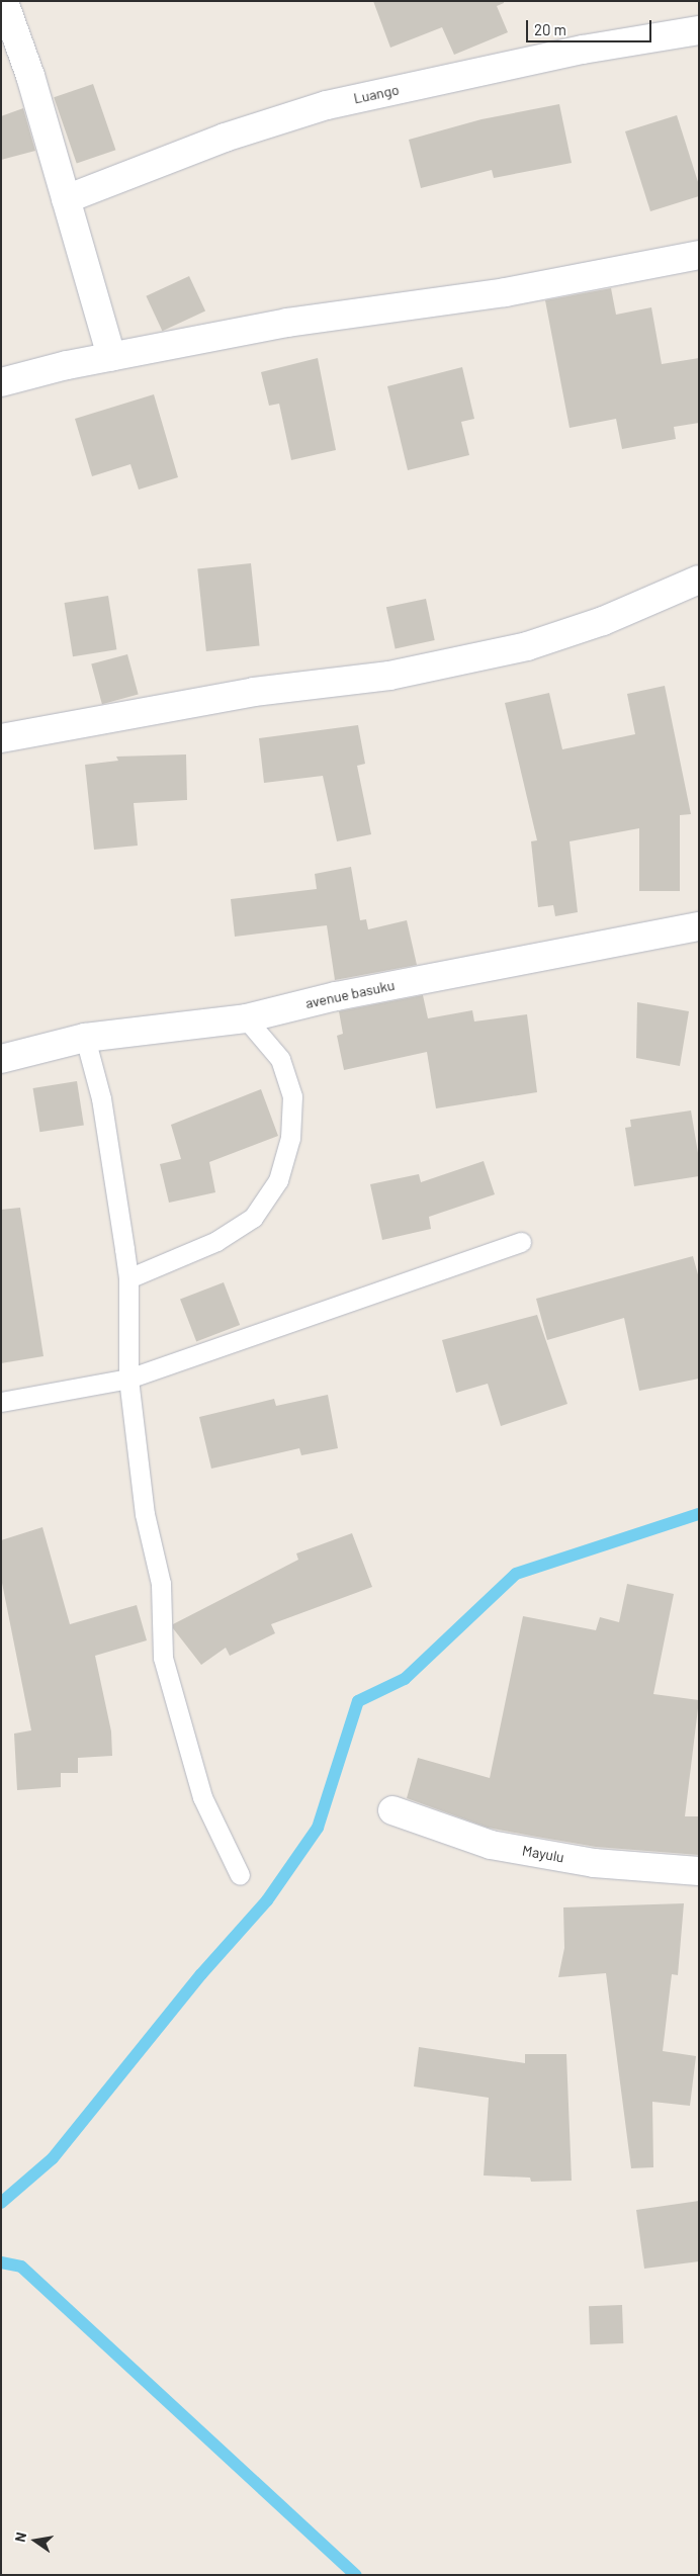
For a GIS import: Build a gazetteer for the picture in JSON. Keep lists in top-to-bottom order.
{
  "streets": {
    "street": ["Luango", "avenue basuku", "Mayulu"]
  },
  "scale_bar": "20 m",
  "north": "left"
}
